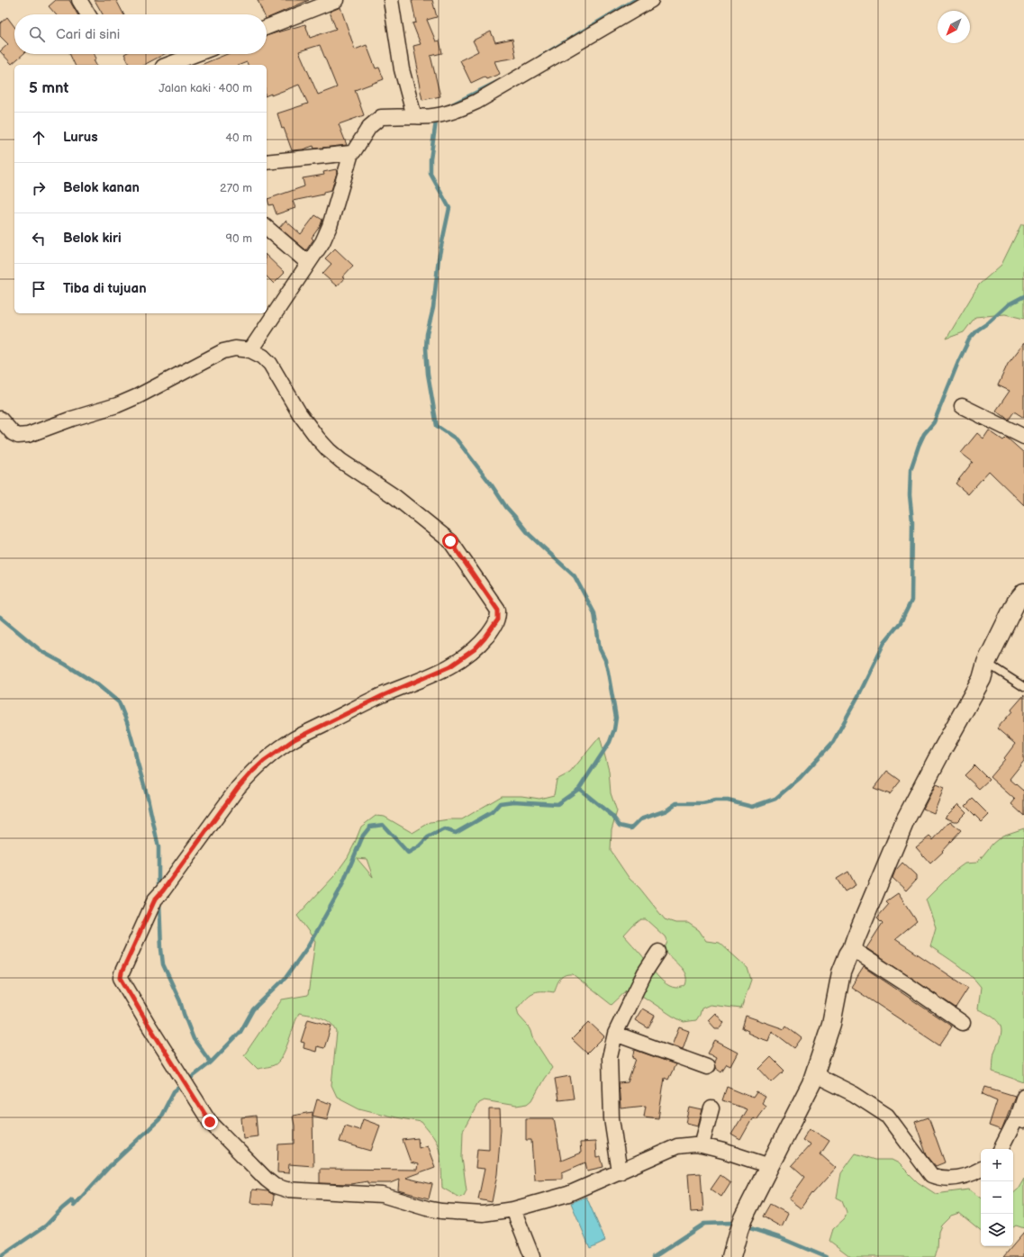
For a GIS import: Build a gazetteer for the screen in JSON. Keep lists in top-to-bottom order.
{
  "north": "bottom left",
  "page": {
    "search": "Cari di sini",
    "heading": ["5 mnt", "Jalan kaki · 400 m"],
    "list": [
      ["Lurus", "40 m"],
      ["Belok kanan", "270 m"],
      ["Belok kiri", "90 m"],
      "Tiba di tujuan"
    ],
    "map_buttons": ["+", "−"]
  }
}
